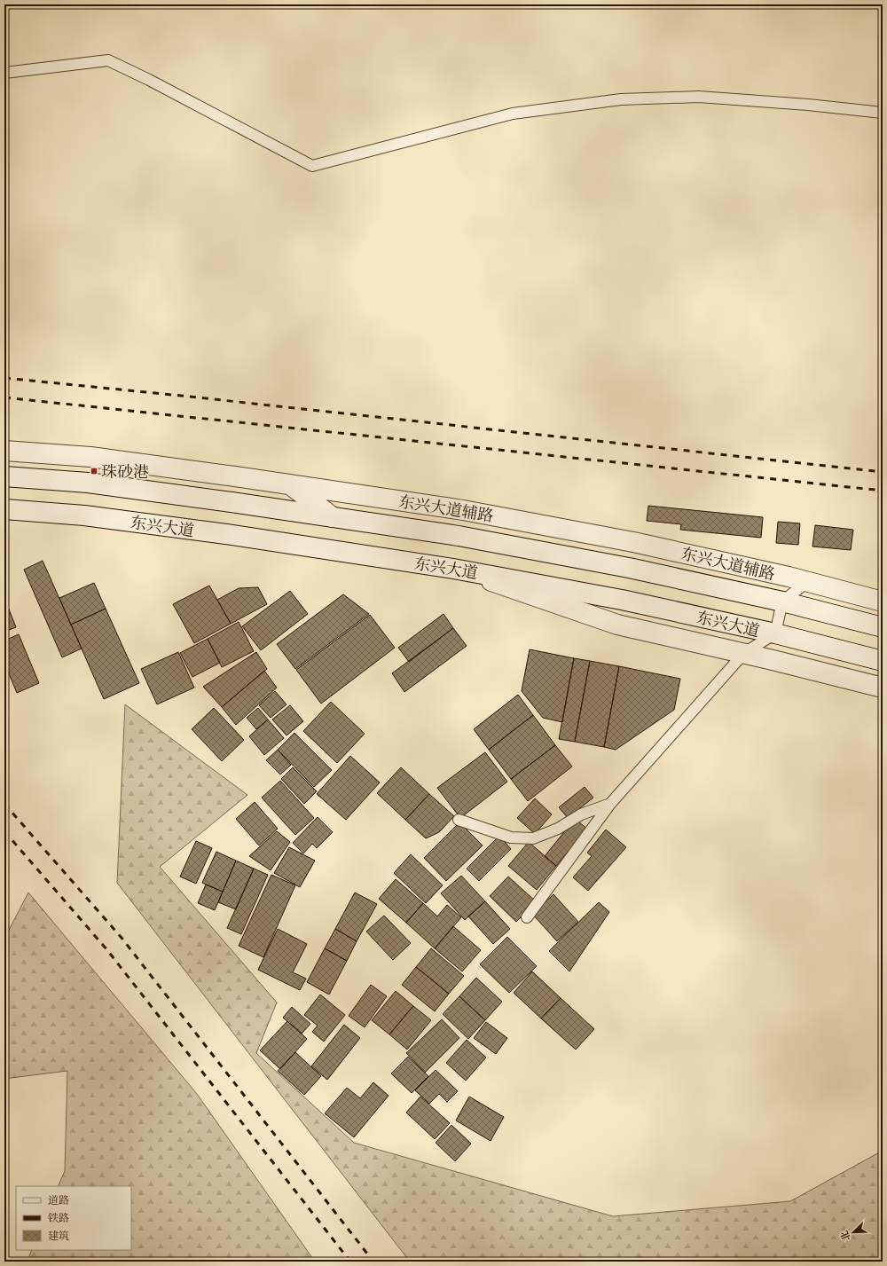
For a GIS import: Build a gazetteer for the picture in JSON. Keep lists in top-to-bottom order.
{
  "streets": {
    "main road": ["东兴大道辅路", "东兴大道"]
  },
  "places": {
    "transit": ["珠砂港"]
  },
  "legend": ["道路", "铁路", "建筑"],
  "north": "bottom left"
}
